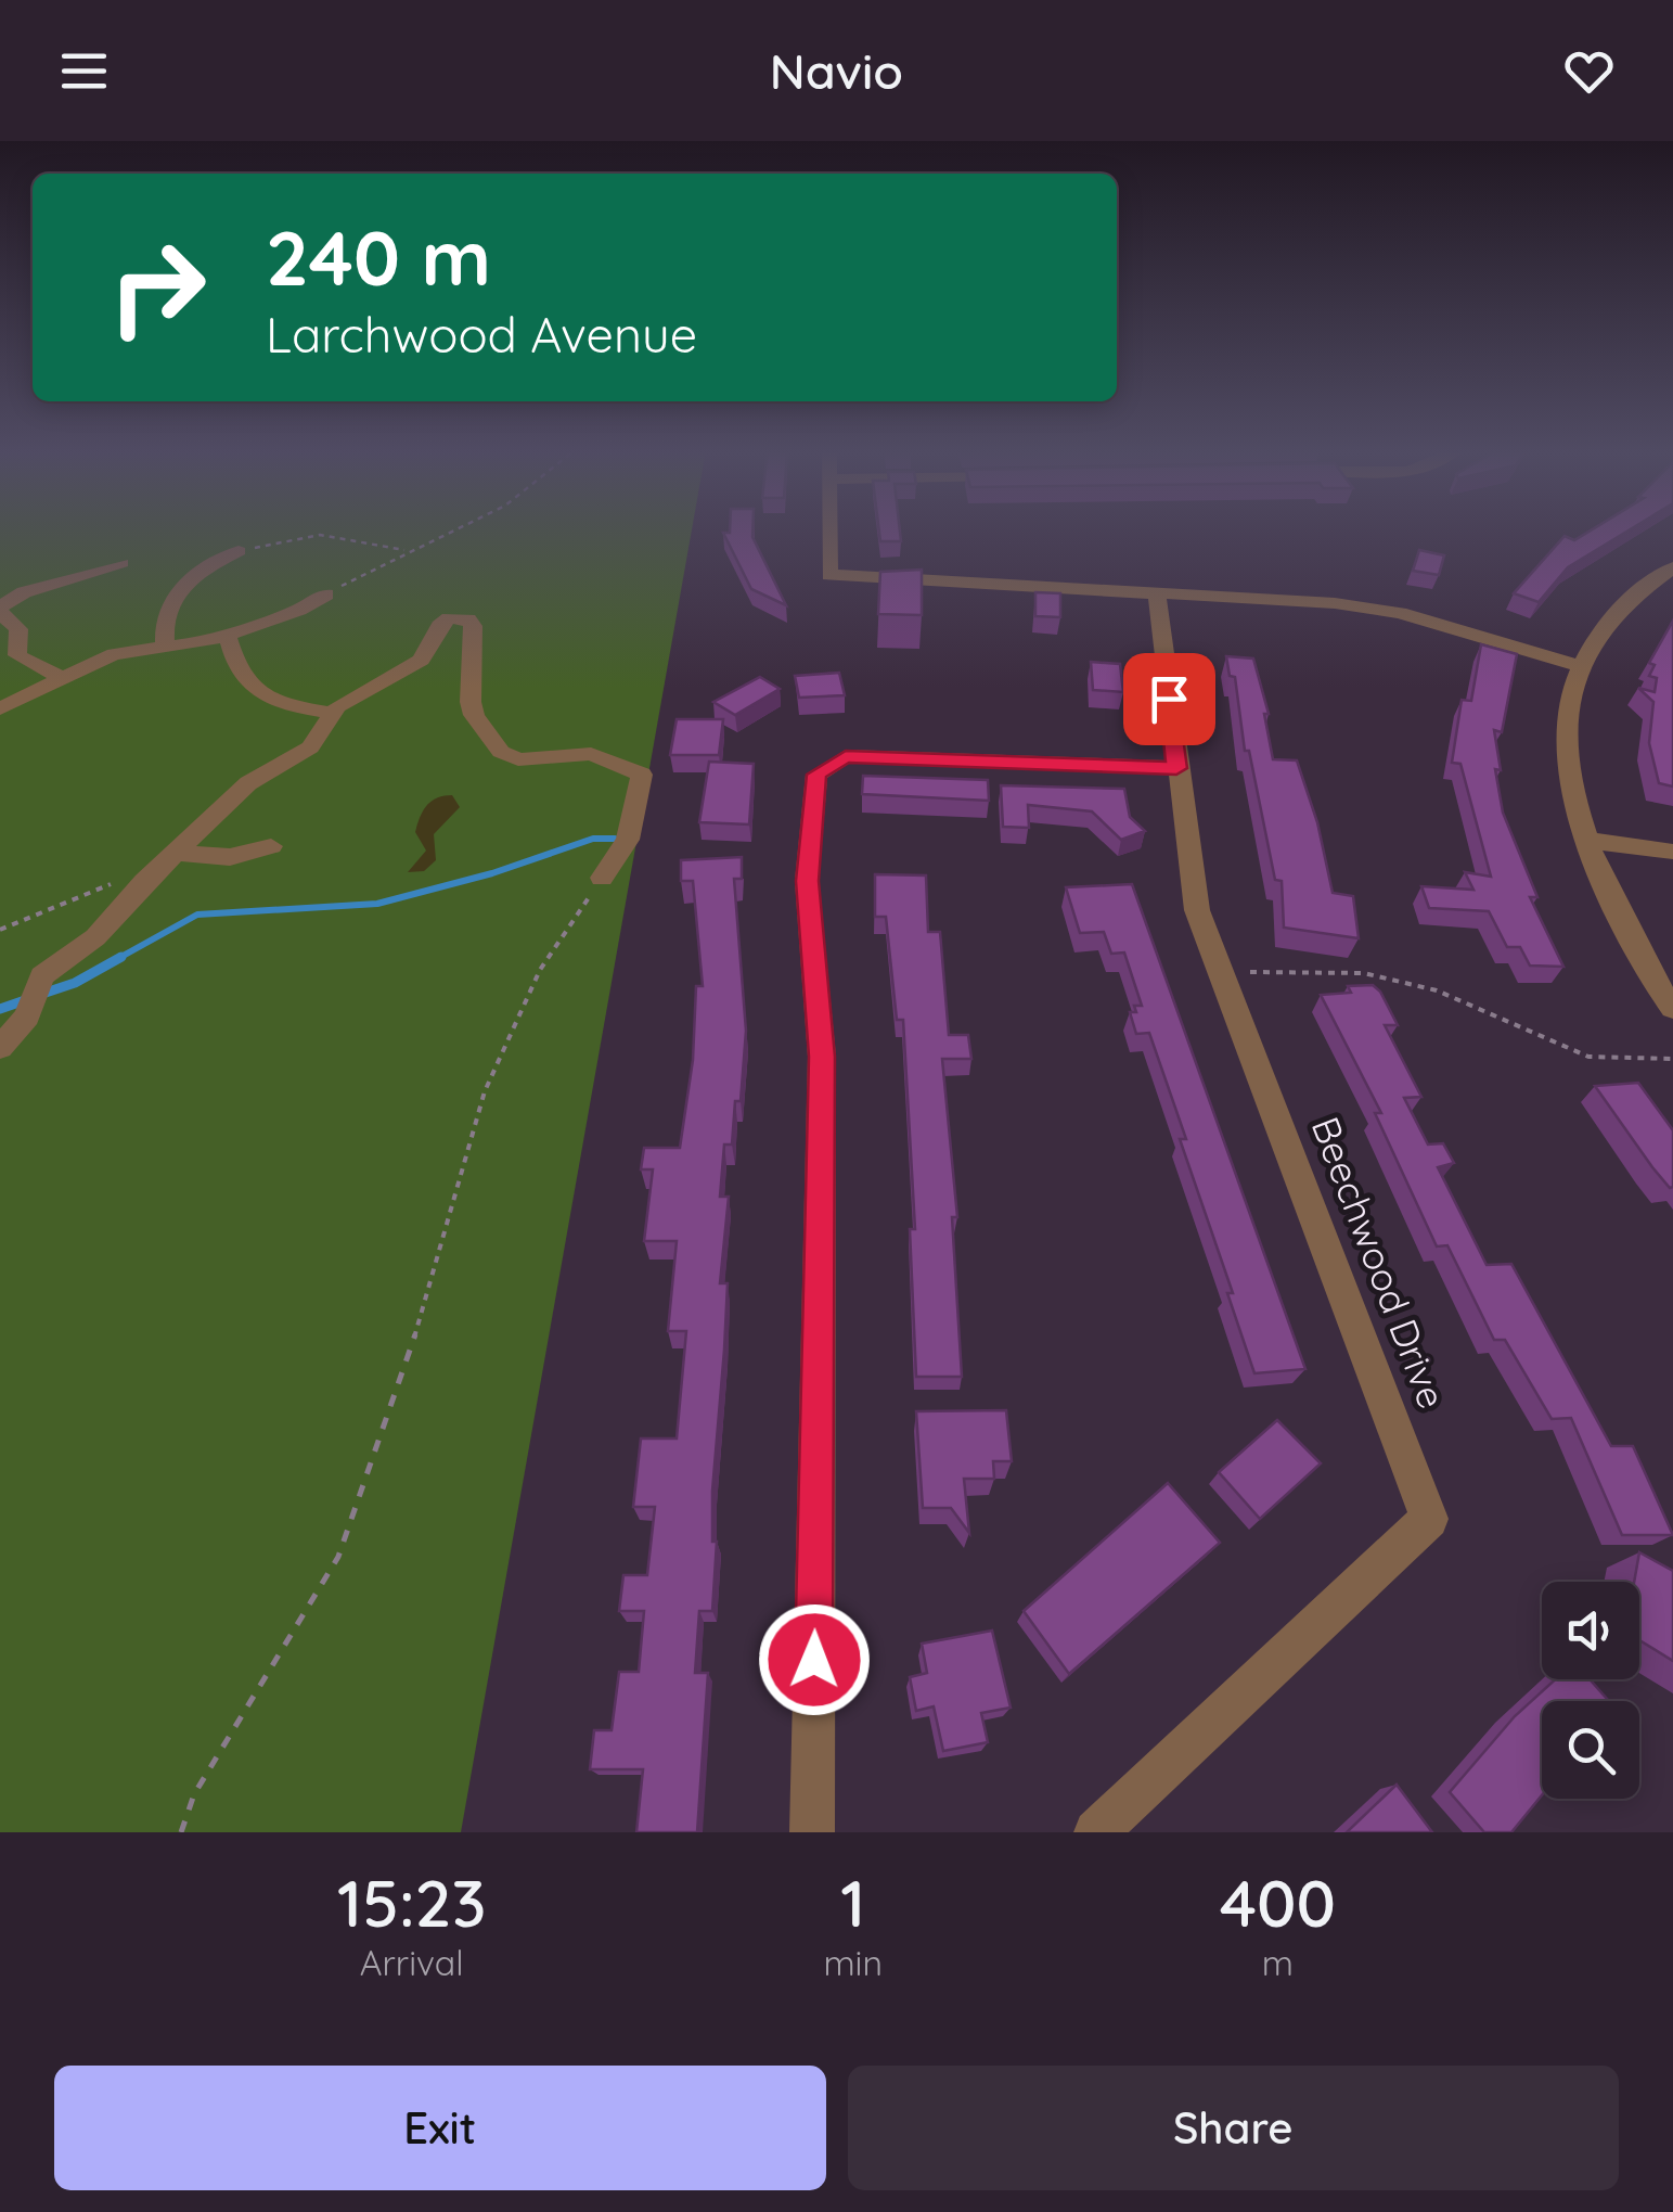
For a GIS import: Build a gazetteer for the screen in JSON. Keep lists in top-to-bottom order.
{
  "streets": {
    "street": ["Beechwood Drive"]
  },
  "page": {
    "header": "Navio",
    "turn": ["240 m", "Larchwood Avenue"],
    "eta": [
      "15:23",
      "Arrival",
      "1",
      "min",
      "400",
      "m"
    ],
    "buttons": ["Exit", "Share"]
  }
}
